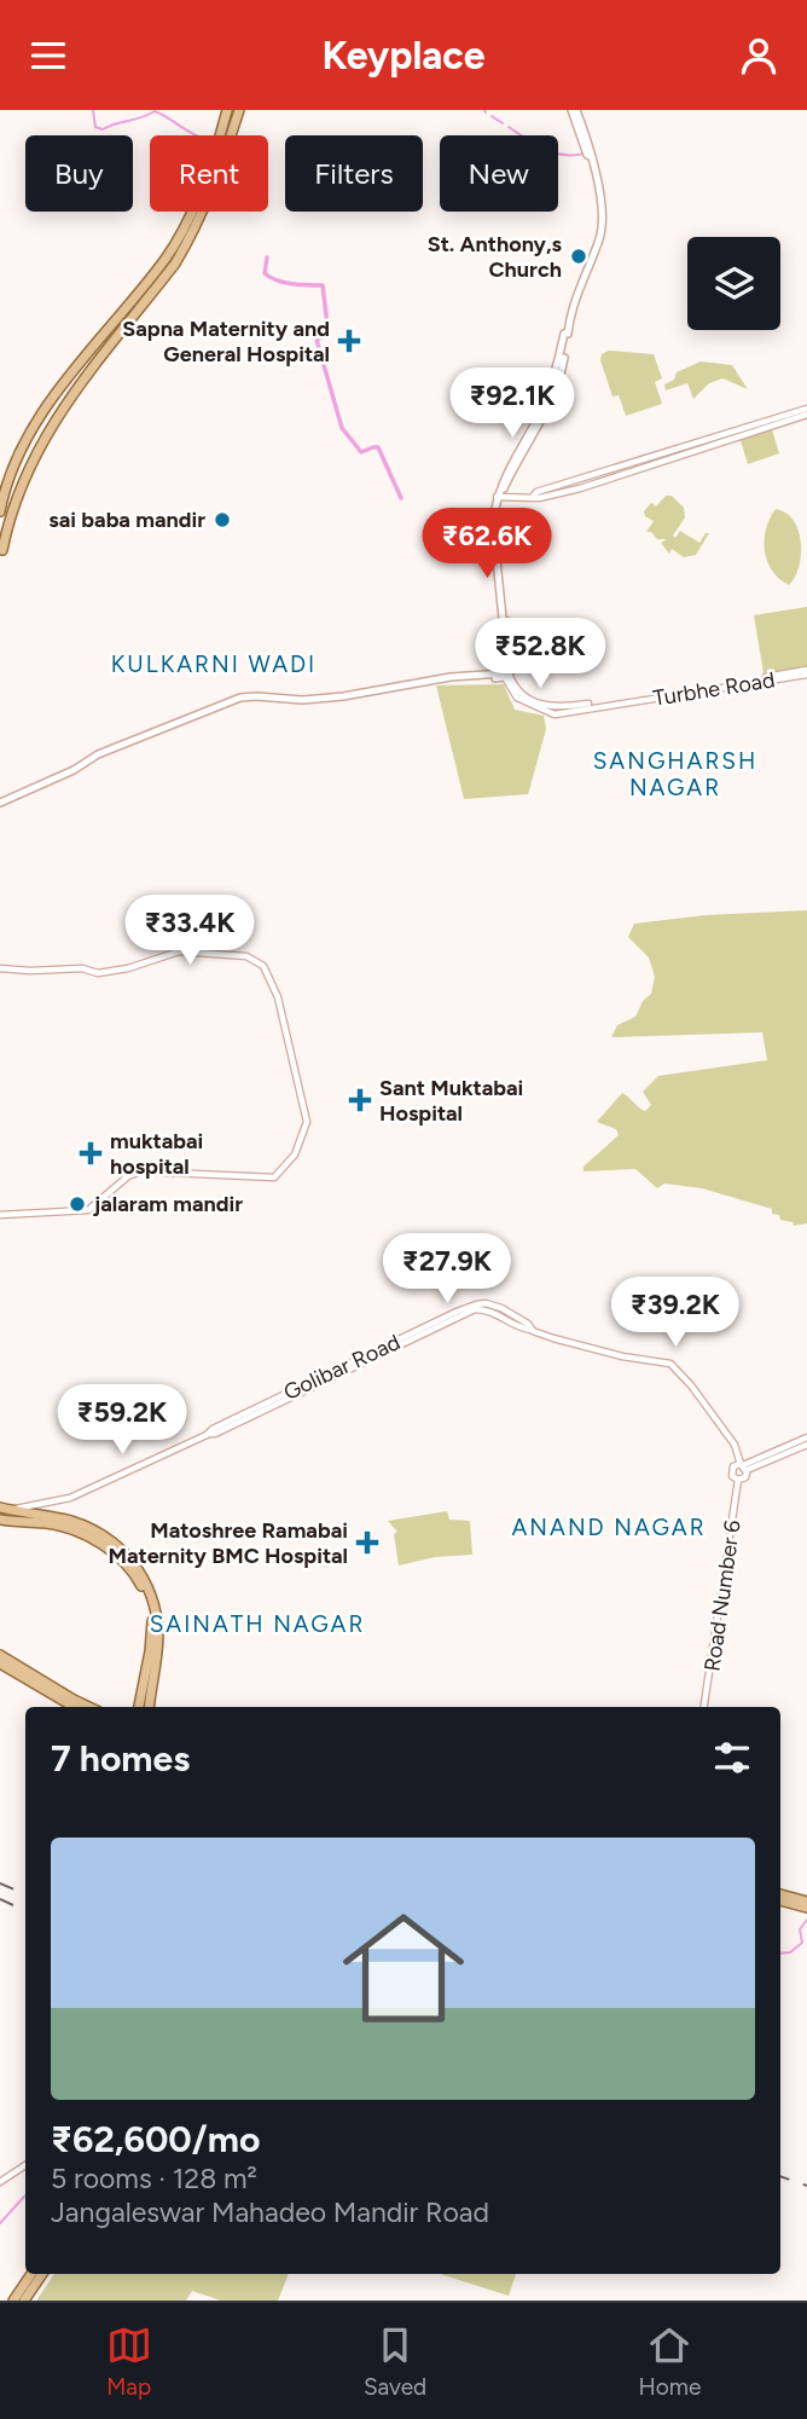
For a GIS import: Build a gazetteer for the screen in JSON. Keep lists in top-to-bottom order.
{
  "streets": {
    "street": ["Turbhe Road", "Golibar Road", "Road Number 6"]
  },
  "crossings": [
    ["Golibar Road", "Road Number 6"]
  ],
  "districts": [
    "KULKARNI WADI",
    "SANGHARSH NAGAR",
    "ANAND NAGAR",
    "SAINATH NAGAR"
  ],
  "places": {
    "other": ["St. Anthony,s Church", "sai baba mandir", "jalaram mandir"],
    "health": [
      "Sapna Maternity and General Hospital",
      "Sant Muktabai Hospital",
      "muktabai hospital",
      "Matoshree Ramabai Maternity BMC Hospital"
    ]
  },
  "page": {
    "header": "Keyplace",
    "chip": [
      "Buy",
      "Rent",
      "Filters",
      "New"
    ],
    "price": [
      "₹92.1K",
      "₹62.6K",
      "₹52.8K",
      "₹33.4K",
      "₹27.9K",
      "₹39.2K",
      "₹59.2K"
    ],
    "heading": "7 homes",
    "list": [
      {
        "name": "₹62,600/mo",
        "note": "5 rooms · 128 m² · Jangaleswar Mahadeo Mandir Road"
      }
    ],
    "tabs": ["Map", "Saved", "Home"]
  }
}
